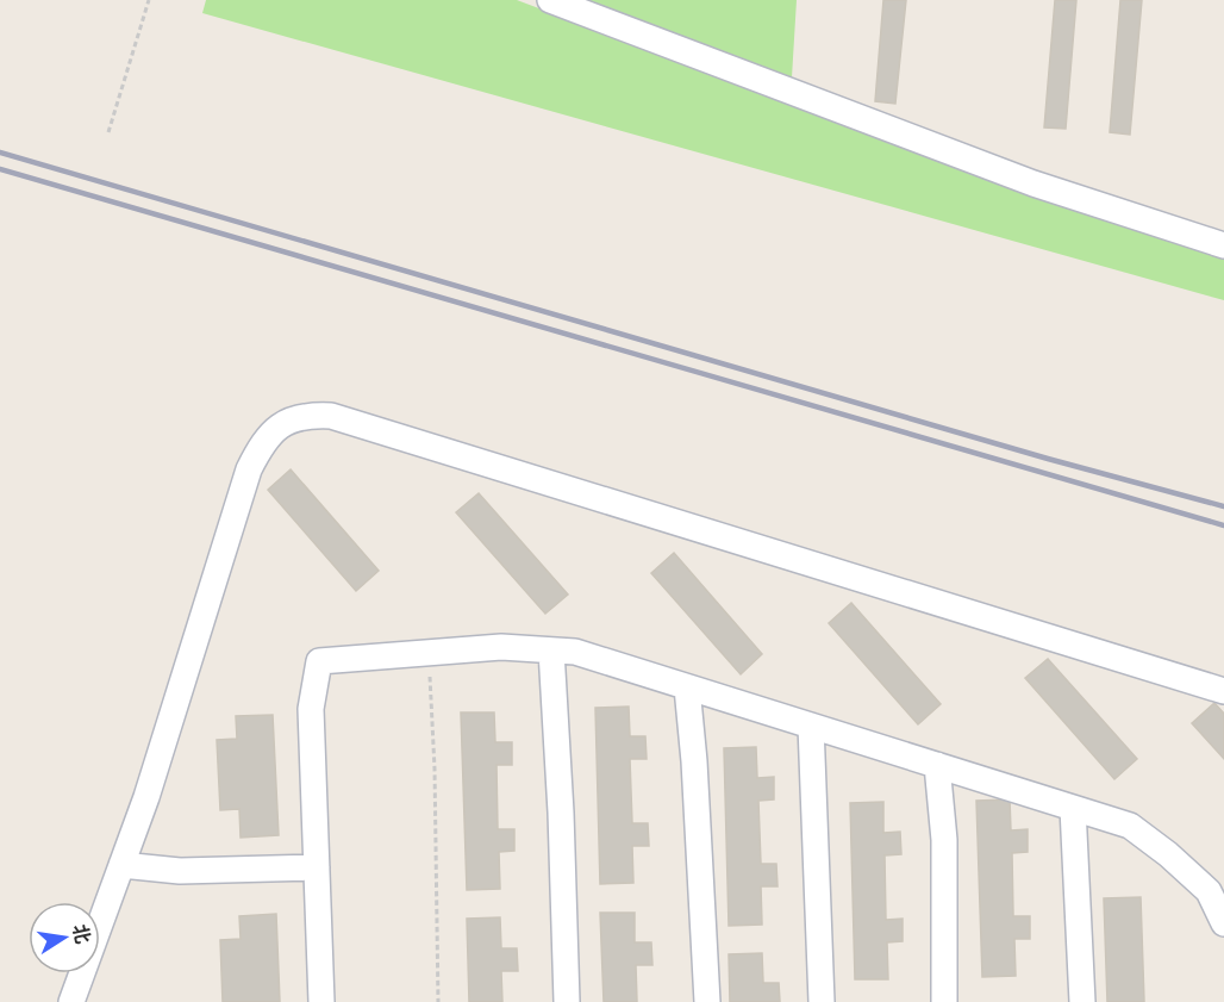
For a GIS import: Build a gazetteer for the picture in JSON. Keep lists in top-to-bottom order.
{
  "north": "right"
}
